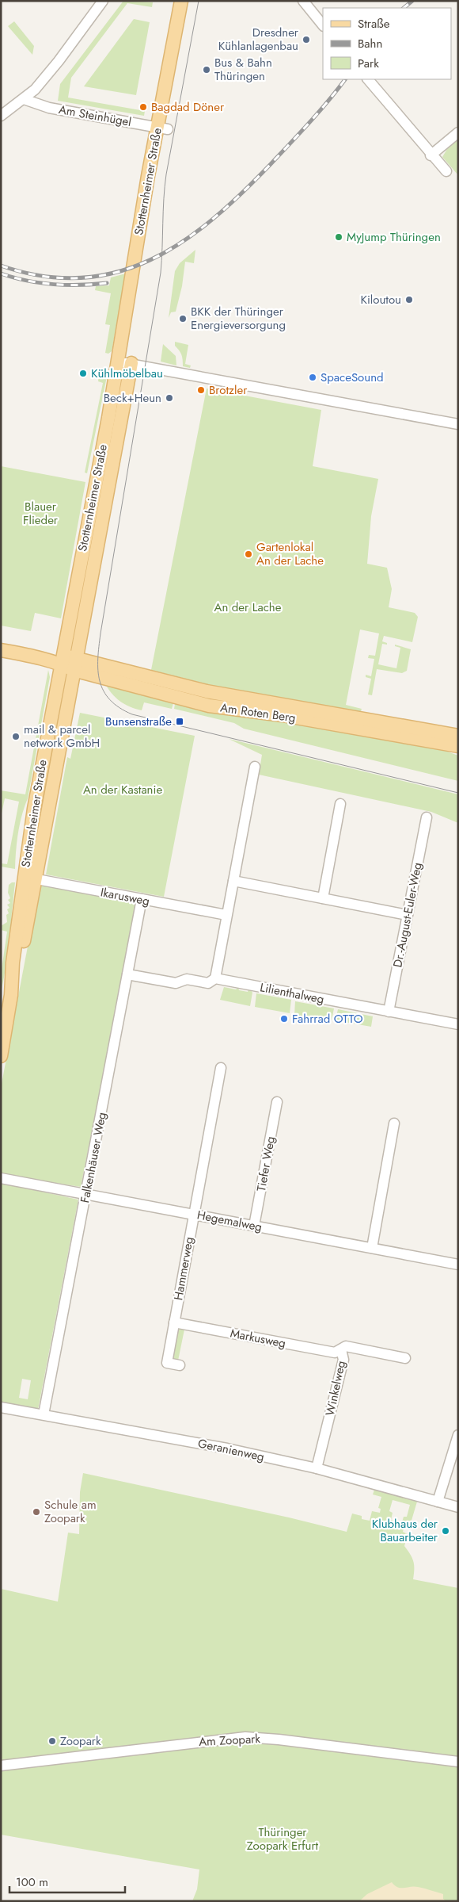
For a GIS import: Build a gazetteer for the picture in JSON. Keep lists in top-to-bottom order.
{
  "streets": {
    "main road": ["Stotternheimer Straße", "Am Roten Berg"],
    "street": [
      "Am Steinhügel",
      "Ikarusweg",
      "Dr.-August-Euler-Weg",
      "Lilienthalweg",
      "Falkenhäuser Weg",
      "Tiefer Weg",
      "Hegemalweg",
      "Hammerweg",
      "Markusweg",
      "Winkelweg",
      "Geranienweg",
      "Am Zoopark"
    ]
  },
  "crossings": [
    ["Am Steinhügel", "Stotternheimer Straße"],
    ["Stotternheimer Straße", "Am Roten Berg"],
    ["Stotternheimer Straße", "Ikarusweg"],
    ["Ikarusweg", "Falkenhäuser Weg"],
    ["Dr.-August-Euler-Weg", "Lilienthalweg"],
    ["Lilienthalweg", "Falkenhäuser Weg"],
    ["Falkenhäuser Weg", "Hegemalweg"],
    ["Falkenhäuser Weg", "Geranienweg"],
    ["Tiefer Weg", "Hegemalweg"],
    ["Hegemalweg", "Hammerweg"],
    ["Hammerweg", "Markusweg"],
    ["Markusweg", "Winkelweg"],
    ["Winkelweg", "Geranienweg"]
  ],
  "parks": [
    "Blauer Flieder",
    "An der Lache",
    "An der Kastanie",
    "Thüringer Zoopark Erfurt"
  ],
  "places": {
    "other": [
      "Dresdner Kühlanlagenbau",
      "Bus & Bahn Thüringen",
      "Bagdad Döner",
      "MyJump Thüringen",
      "Kiloutou",
      "BKK der Thüringer Energieversorgung",
      "Kühlmöbelbau",
      "SpaceSound",
      "Brotzler",
      "Beck+Heun",
      "Gartenlokal An der Lache",
      "mail & parcel network GmbH",
      "Fahrrad OTTO",
      "Schule am Zoopark",
      "Klubhaus der Bauarbeiter",
      "Zoopark"
    ],
    "transit": ["Bunsenstraße"]
  },
  "legend": ["Straße", "Bahn", "Park"],
  "scale_bar": "100 m"
}
